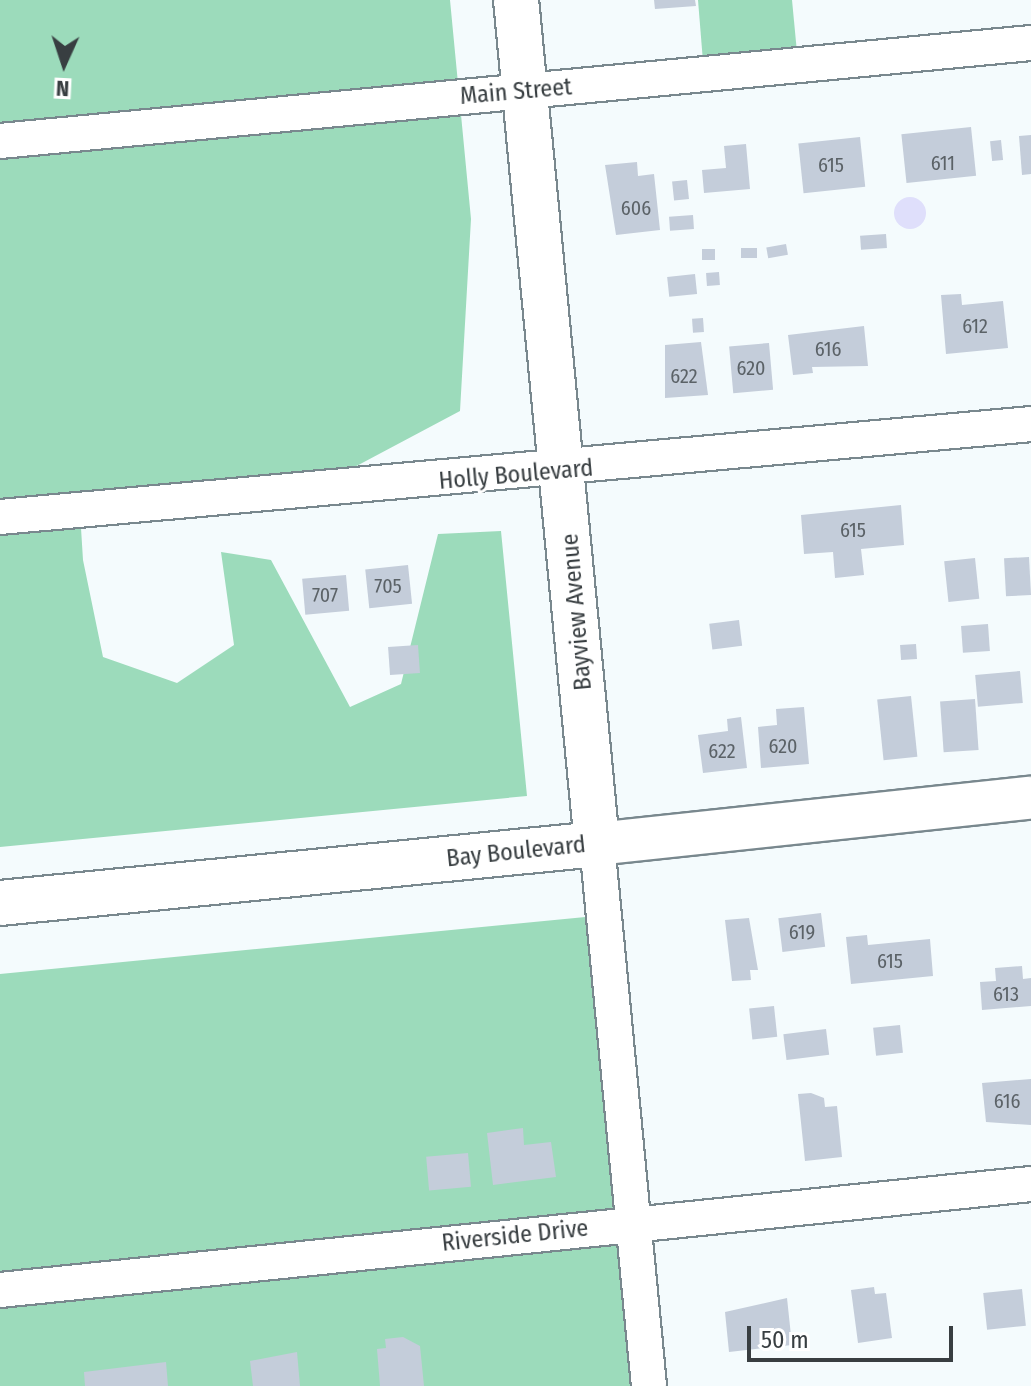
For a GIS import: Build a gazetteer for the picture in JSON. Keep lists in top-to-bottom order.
{
  "streets": {
    "main road": ["Bayview Avenue", "Bay Boulevard"],
    "street": ["Main Street", "Holly Boulevard", "Riverside Drive"]
  },
  "crossings": [
    ["Main Street", "Bayview Avenue"],
    ["Holly Boulevard", "Bayview Avenue"],
    ["Bayview Avenue", "Bay Boulevard"],
    ["Bayview Avenue", "Riverside Drive"]
  ],
  "house_numbers": [
    "611",
    "615",
    "606",
    "612",
    "616",
    "620",
    "622",
    "615",
    "705",
    "707",
    "620",
    "622",
    "619",
    "615",
    "613",
    "616"
  ],
  "scale_bar": "50 m",
  "north": "bottom"
}
